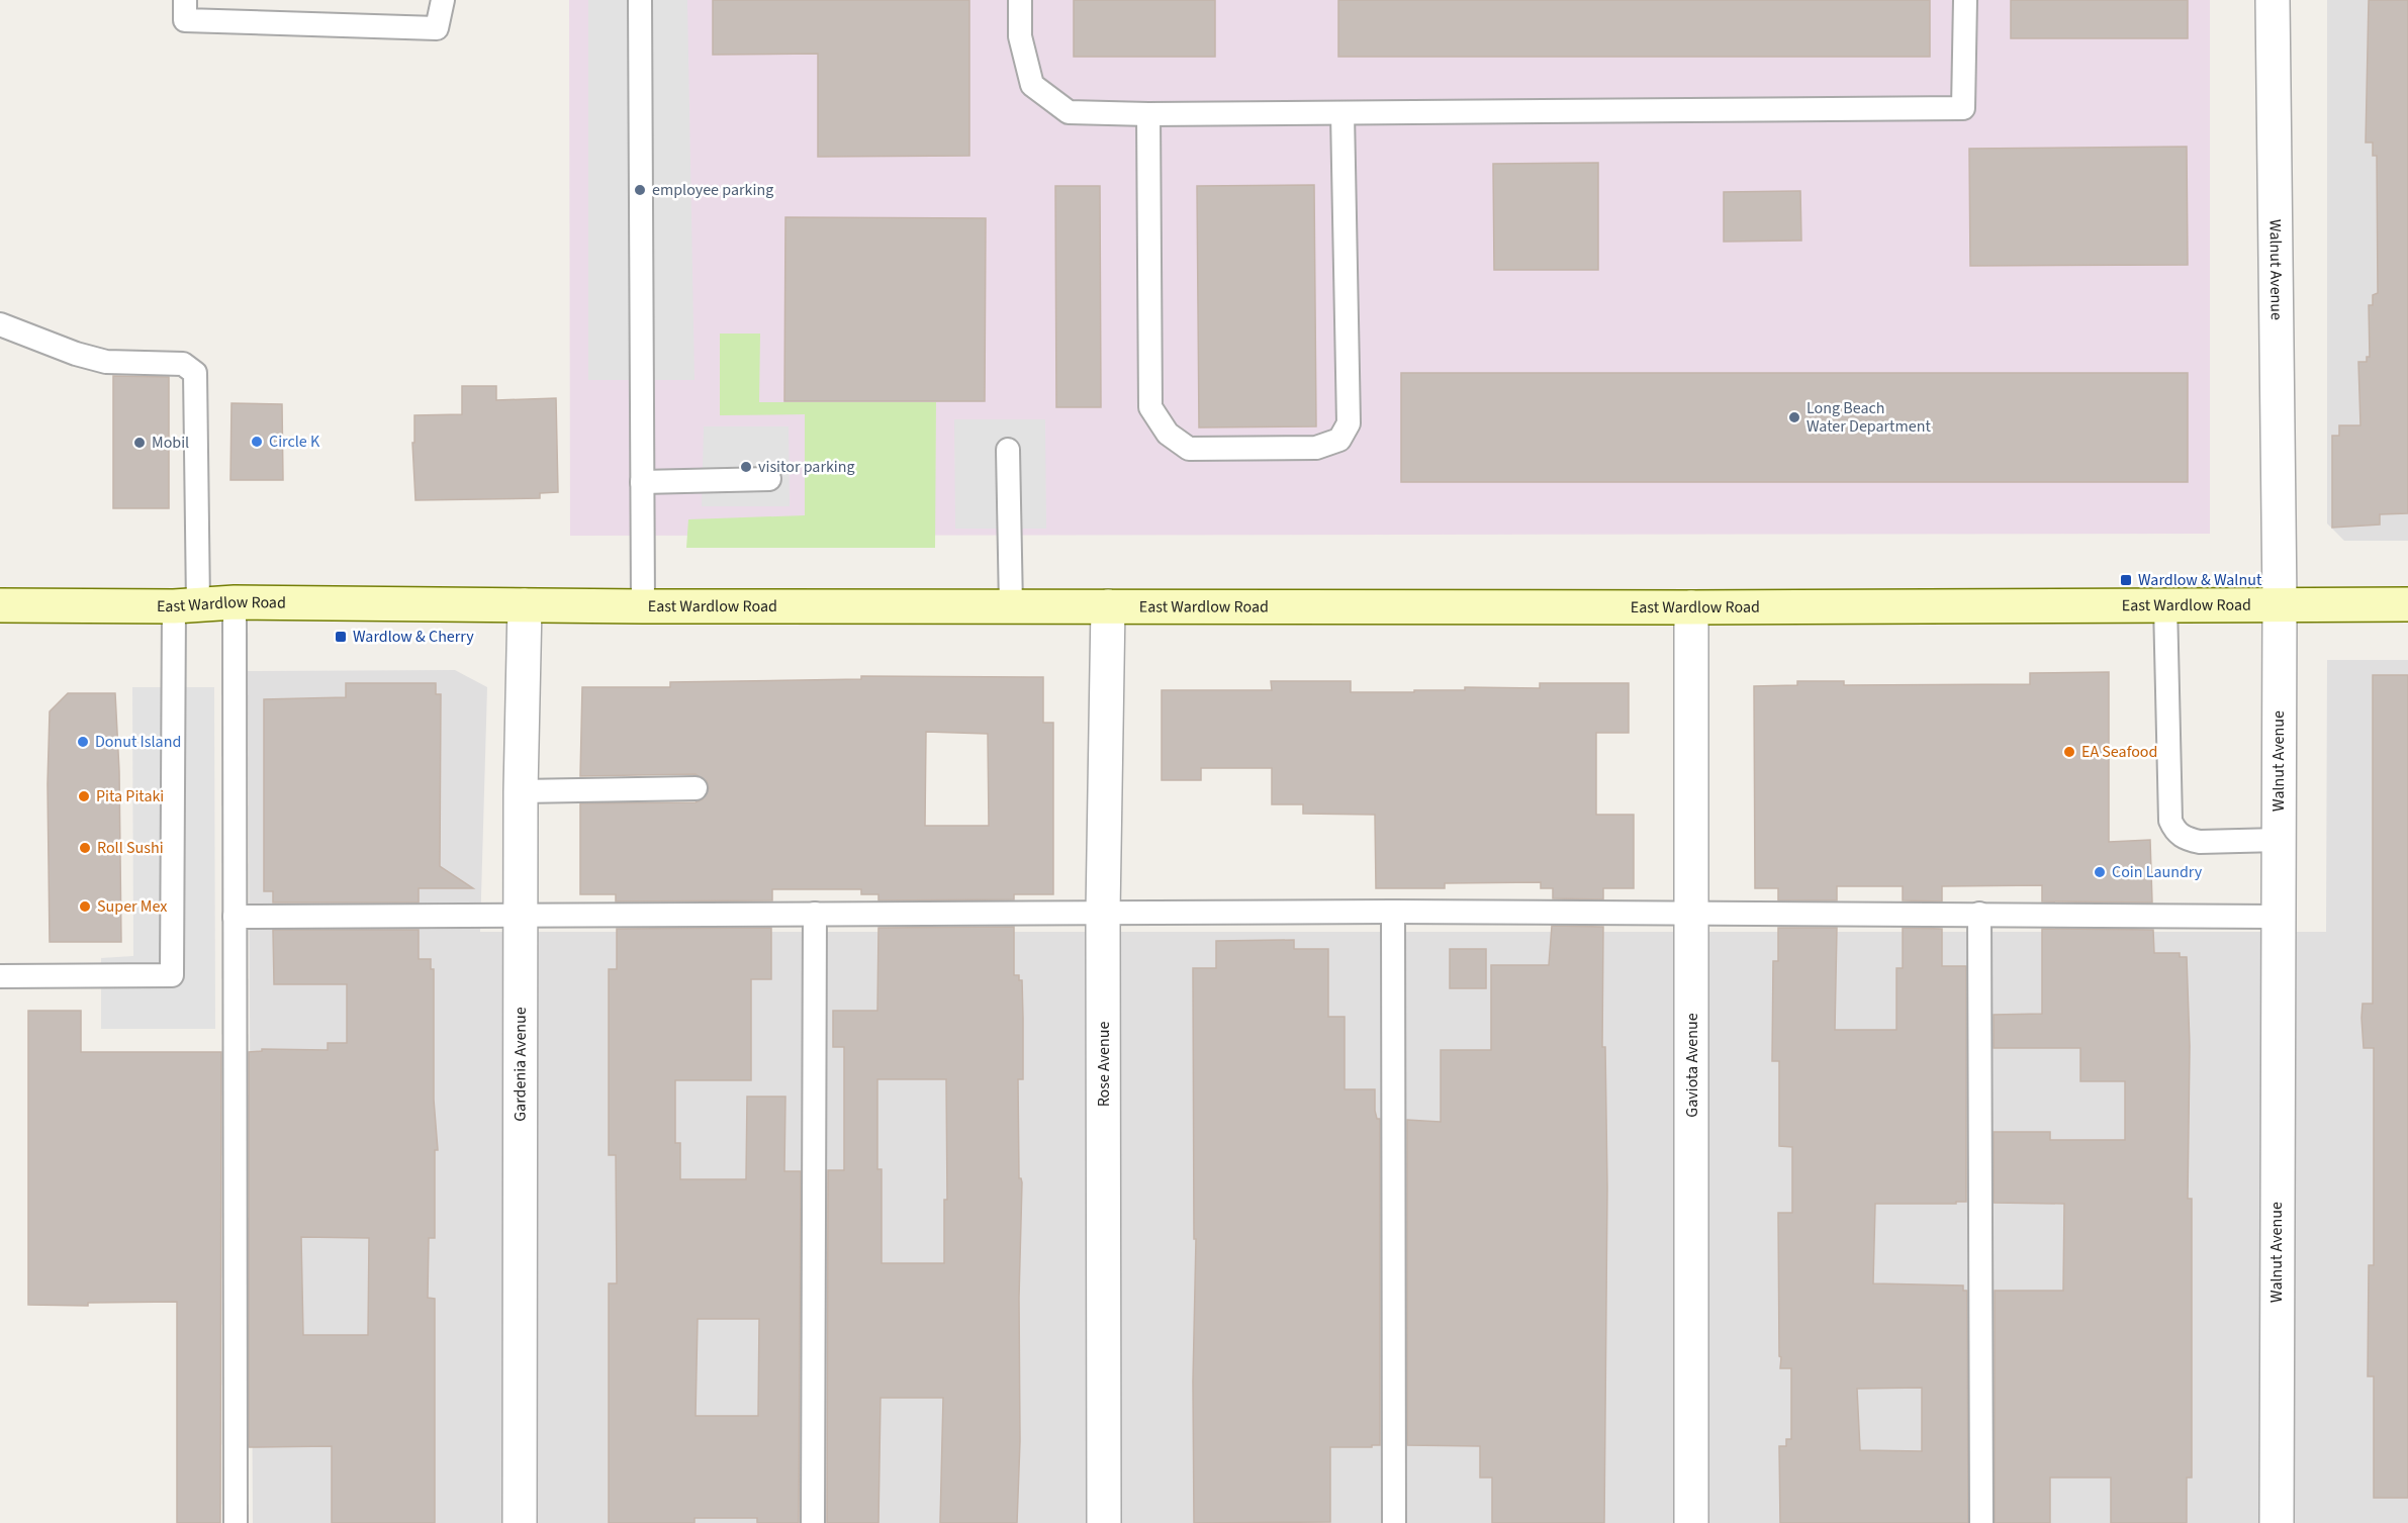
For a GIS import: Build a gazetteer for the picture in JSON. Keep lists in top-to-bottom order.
{
  "streets": {
    "main road": ["East Wardlow Road"],
    "street": [
      "Walnut Avenue",
      "Gardenia Avenue",
      "Rose Avenue",
      "Gaviota Avenue"
    ]
  },
  "crossings": [
    ["Walnut Avenue", "East Wardlow Road"],
    ["East Wardlow Road", "Gardenia Avenue"],
    ["East Wardlow Road", "Rose Avenue"],
    ["East Wardlow Road", "Gaviota Avenue"]
  ],
  "places": {
    "other": [
      "employee parking",
      "Long Beach Water Department",
      "Circle K",
      "Mobil",
      "visitor parking",
      "Donut Island",
      "EA Seafood",
      "Pita Pitaki",
      "Roll Sushi",
      "Coin Laundry",
      "Super Mex"
    ],
    "transit": ["Wardlow & Walnut", "Wardlow & Cherry"]
  }
}
